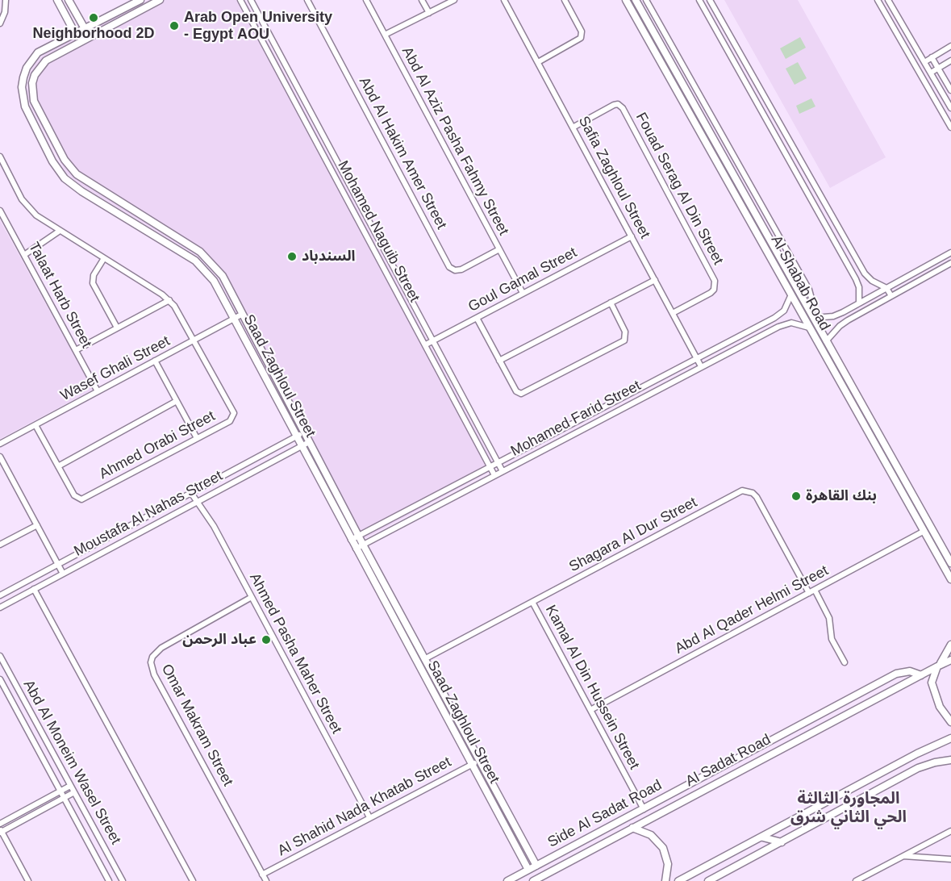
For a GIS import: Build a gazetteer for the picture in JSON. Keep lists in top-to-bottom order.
{
  "streets": {
    "street": [
      "Abd Al Aziz Pasha Fahmy Street",
      "Abd Al Hakim Amer Street",
      "Safia Zaghloul Street",
      "Fouad Serag Al Din Street",
      "Mohamed Naguib Street",
      "Goul Gamal Street",
      "Al Shabab Road",
      "Talaat Harb Street",
      "Wasef Ghali Street",
      "Saad Zaghloul Street",
      "Mohamed Farid Street",
      "Ahmed Orabi Street",
      "Moustafa Al Nahas Street",
      "Shagara Al Dur Street",
      "Abd Al Qader Helmi Street",
      "Ahmed Pasha Maher Street",
      "Kamal Al Din Hussein Street",
      "Omar Makram Street",
      "Al Sadat Road",
      "Abd Al Moneim Wasel Street",
      "Al Shahid Nada Khatab Street",
      "Side Al Sadat Road"
    ]
  },
  "crossings": [
    ["Abd Al Aziz Pasha Fahmy Street", "Abd Al Hakim Amer Street"],
    ["Abd Al Aziz Pasha Fahmy Street", "Goul Gamal Street"],
    ["Safia Zaghloul Street", "Fouad Serag Al Din Street"],
    ["Safia Zaghloul Street", "Goul Gamal Street"],
    ["Safia Zaghloul Street", "Mohamed Farid Street"],
    ["Mohamed Naguib Street", "Goul Gamal Street"],
    ["Mohamed Naguib Street", "Mohamed Farid Street"],
    ["Al Shabab Road", "Mohamed Farid Street"],
    ["Al Shabab Road", "Abd Al Qader Helmi Street"],
    ["Talaat Harb Street", "Wasef Ghali Street"],
    ["Wasef Ghali Street", "Saad Zaghloul Street"],
    ["Wasef Ghali Street", "Ahmed Orabi Street"],
    ["Saad Zaghloul Street", "Mohamed Farid Street"],
    ["Saad Zaghloul Street", "Moustafa Al Nahas Street"],
    ["Saad Zaghloul Street", "Shagara Al Dur Street"],
    ["Saad Zaghloul Street", "Al Shahid Nada Khatab Street"],
    ["Saad Zaghloul Street", "Side Al Sadat Road"],
    ["Moustafa Al Nahas Street", "Ahmed Pasha Maher Street"],
    ["Shagara Al Dur Street", "Abd Al Qader Helmi Street"],
    ["Shagara Al Dur Street", "Kamal Al Din Hussein Street"],
    ["Abd Al Qader Helmi Street", "Kamal Al Din Hussein Street"],
    ["Ahmed Pasha Maher Street", "Omar Makram Street"],
    ["Ahmed Pasha Maher Street", "Al Shahid Nada Khatab Street"],
    ["Kamal Al Din Hussein Street", "Side Al Sadat Road"],
    ["Omar Makram Street", "Al Shahid Nada Khatab Street"],
    ["Al Sadat Road", "Side Al Sadat Road"]
  ],
  "districts": ["المجاورة الثالثة الحي الثاني شرق"],
  "places": [
    "Neighborhood 2D",
    "Arab Open University - Egypt AOU",
    "السندباد",
    "بنك القاهرة",
    "عباد الرحمن"
  ]
}
